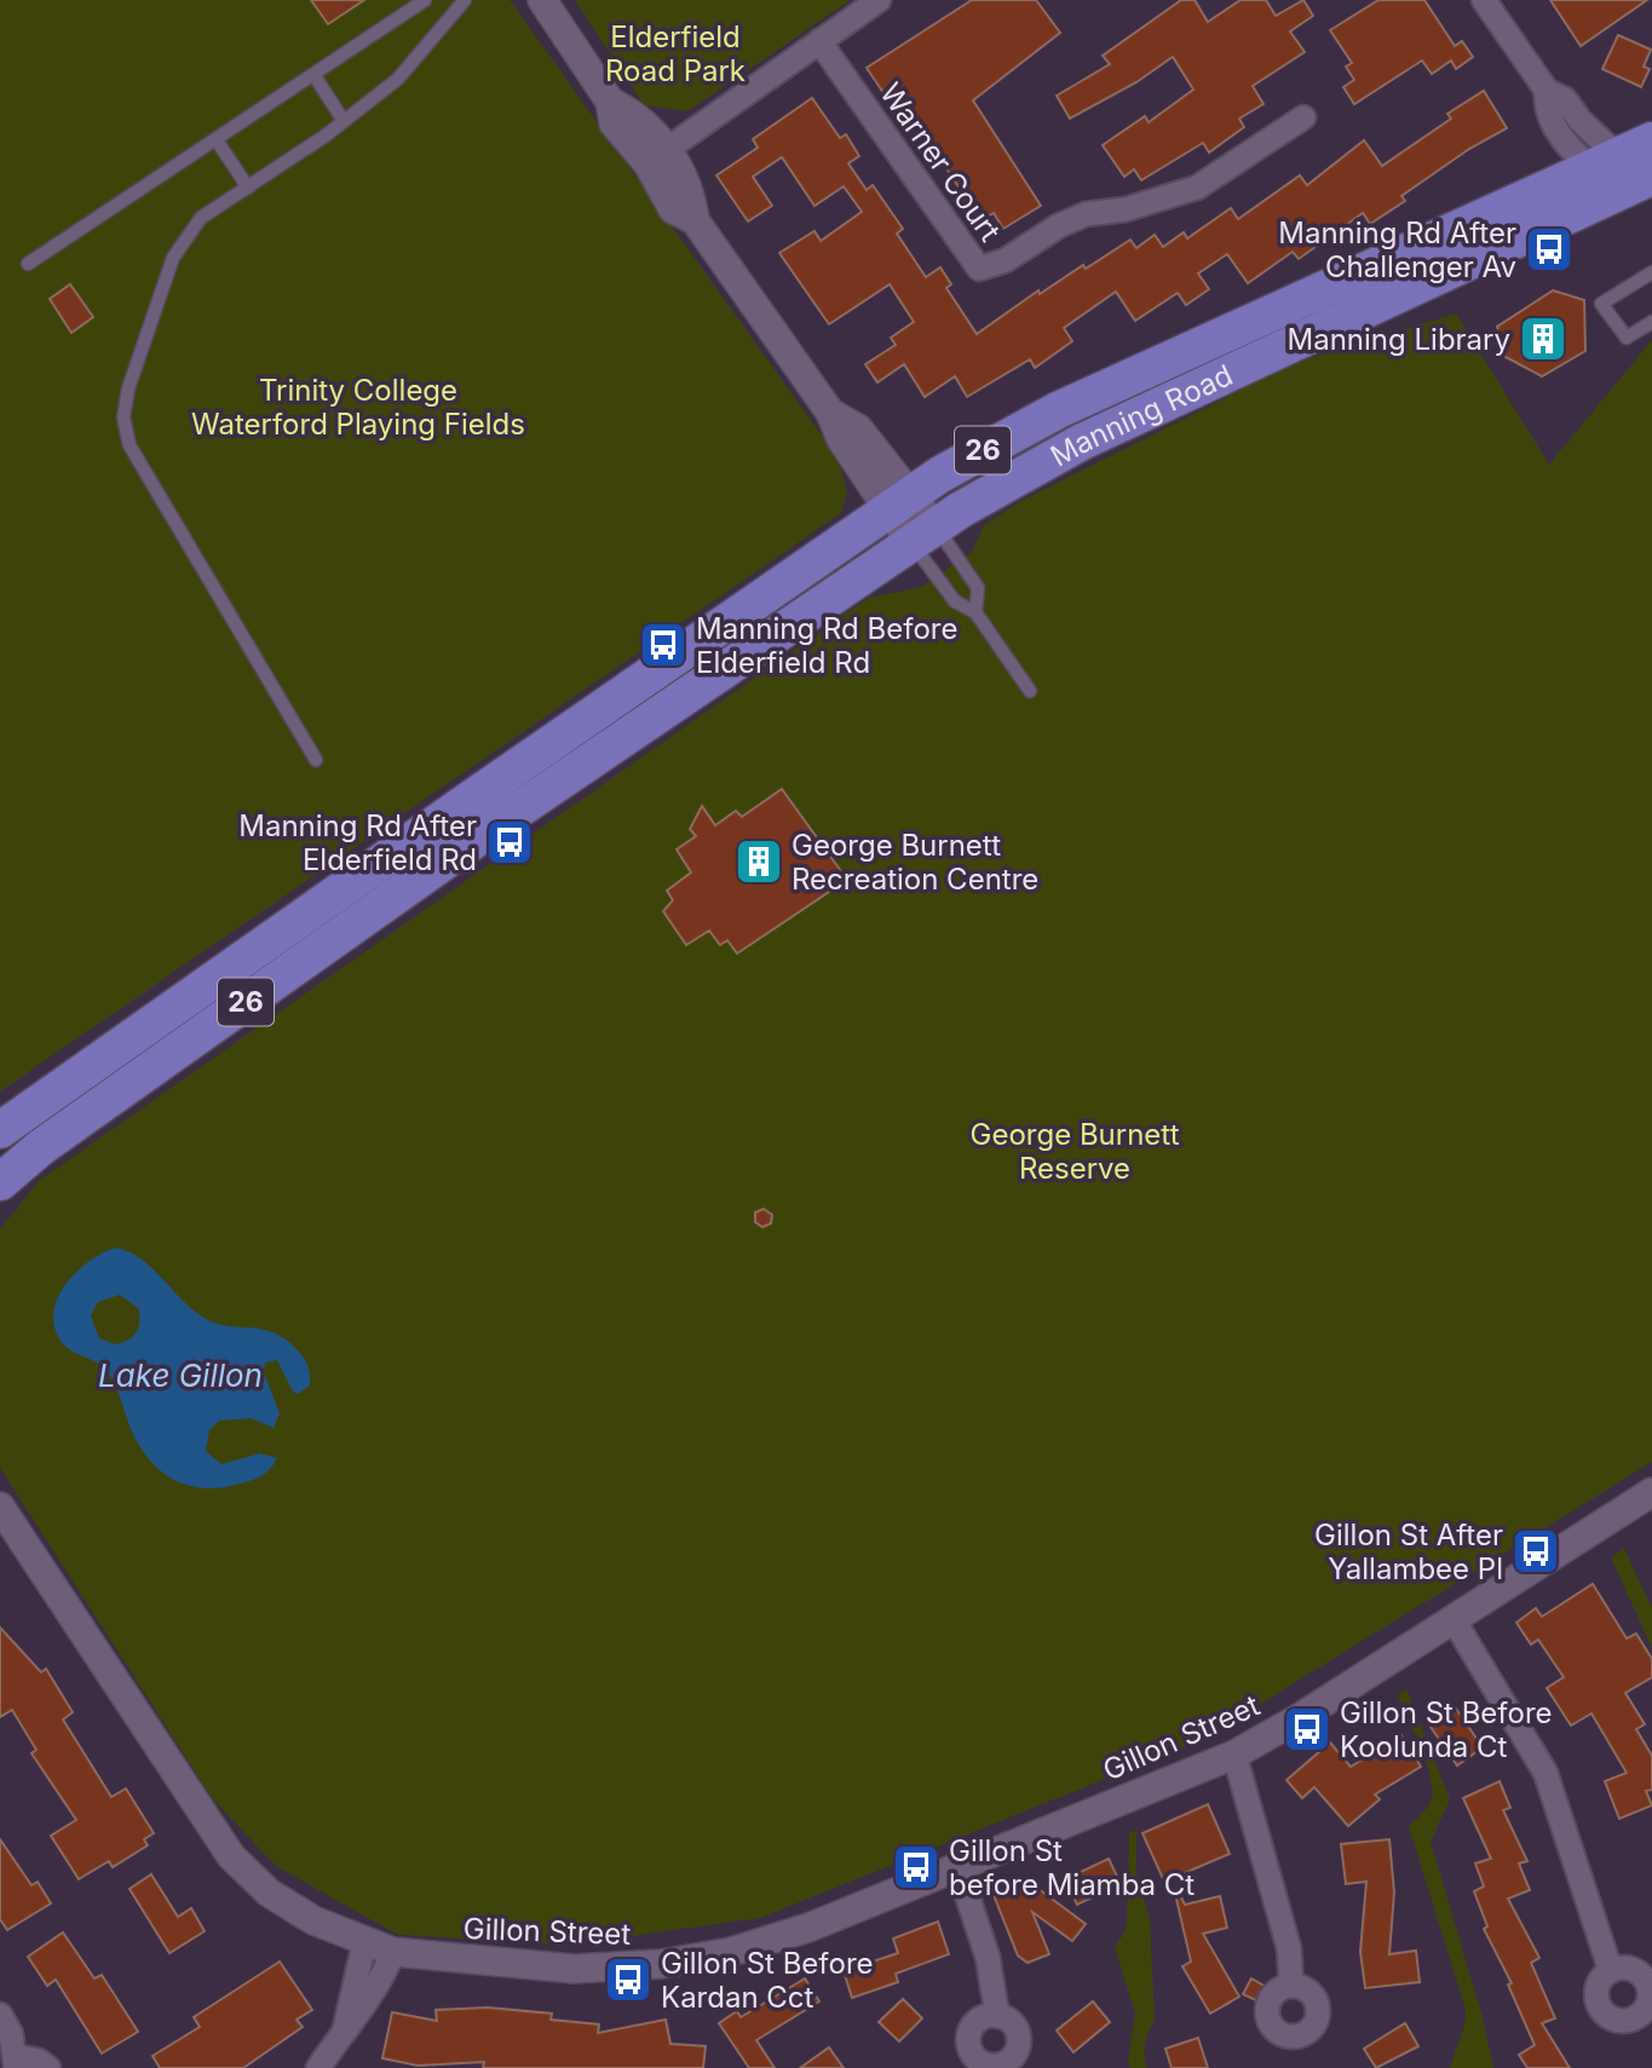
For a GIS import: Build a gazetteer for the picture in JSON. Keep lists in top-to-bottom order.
{
  "streets": {
    "main road": ["Manning Road", "26"],
    "street": ["Warner Court", "Gillon Street"]
  },
  "water": ["Lake Gillon"],
  "parks": ["Elderfield Road Park", "Trinity College Waterford Playing Fields", "George Burnett Reserve"],
  "places": {
    "bus stop": [
      "Manning Rd After Challenger Av",
      "Manning Rd Before Elderfield Rd",
      "Manning Rd After Elderfield Rd",
      "Gillon St After Yallambee Pl",
      "Gillon St Before Koolunda Ct",
      "Gillon St before Miamba Ct",
      "Gillon St Before Kardan Cct"
    ],
    "building": ["Manning Library", "George Burnett Recreation Centre"]
  }
}
